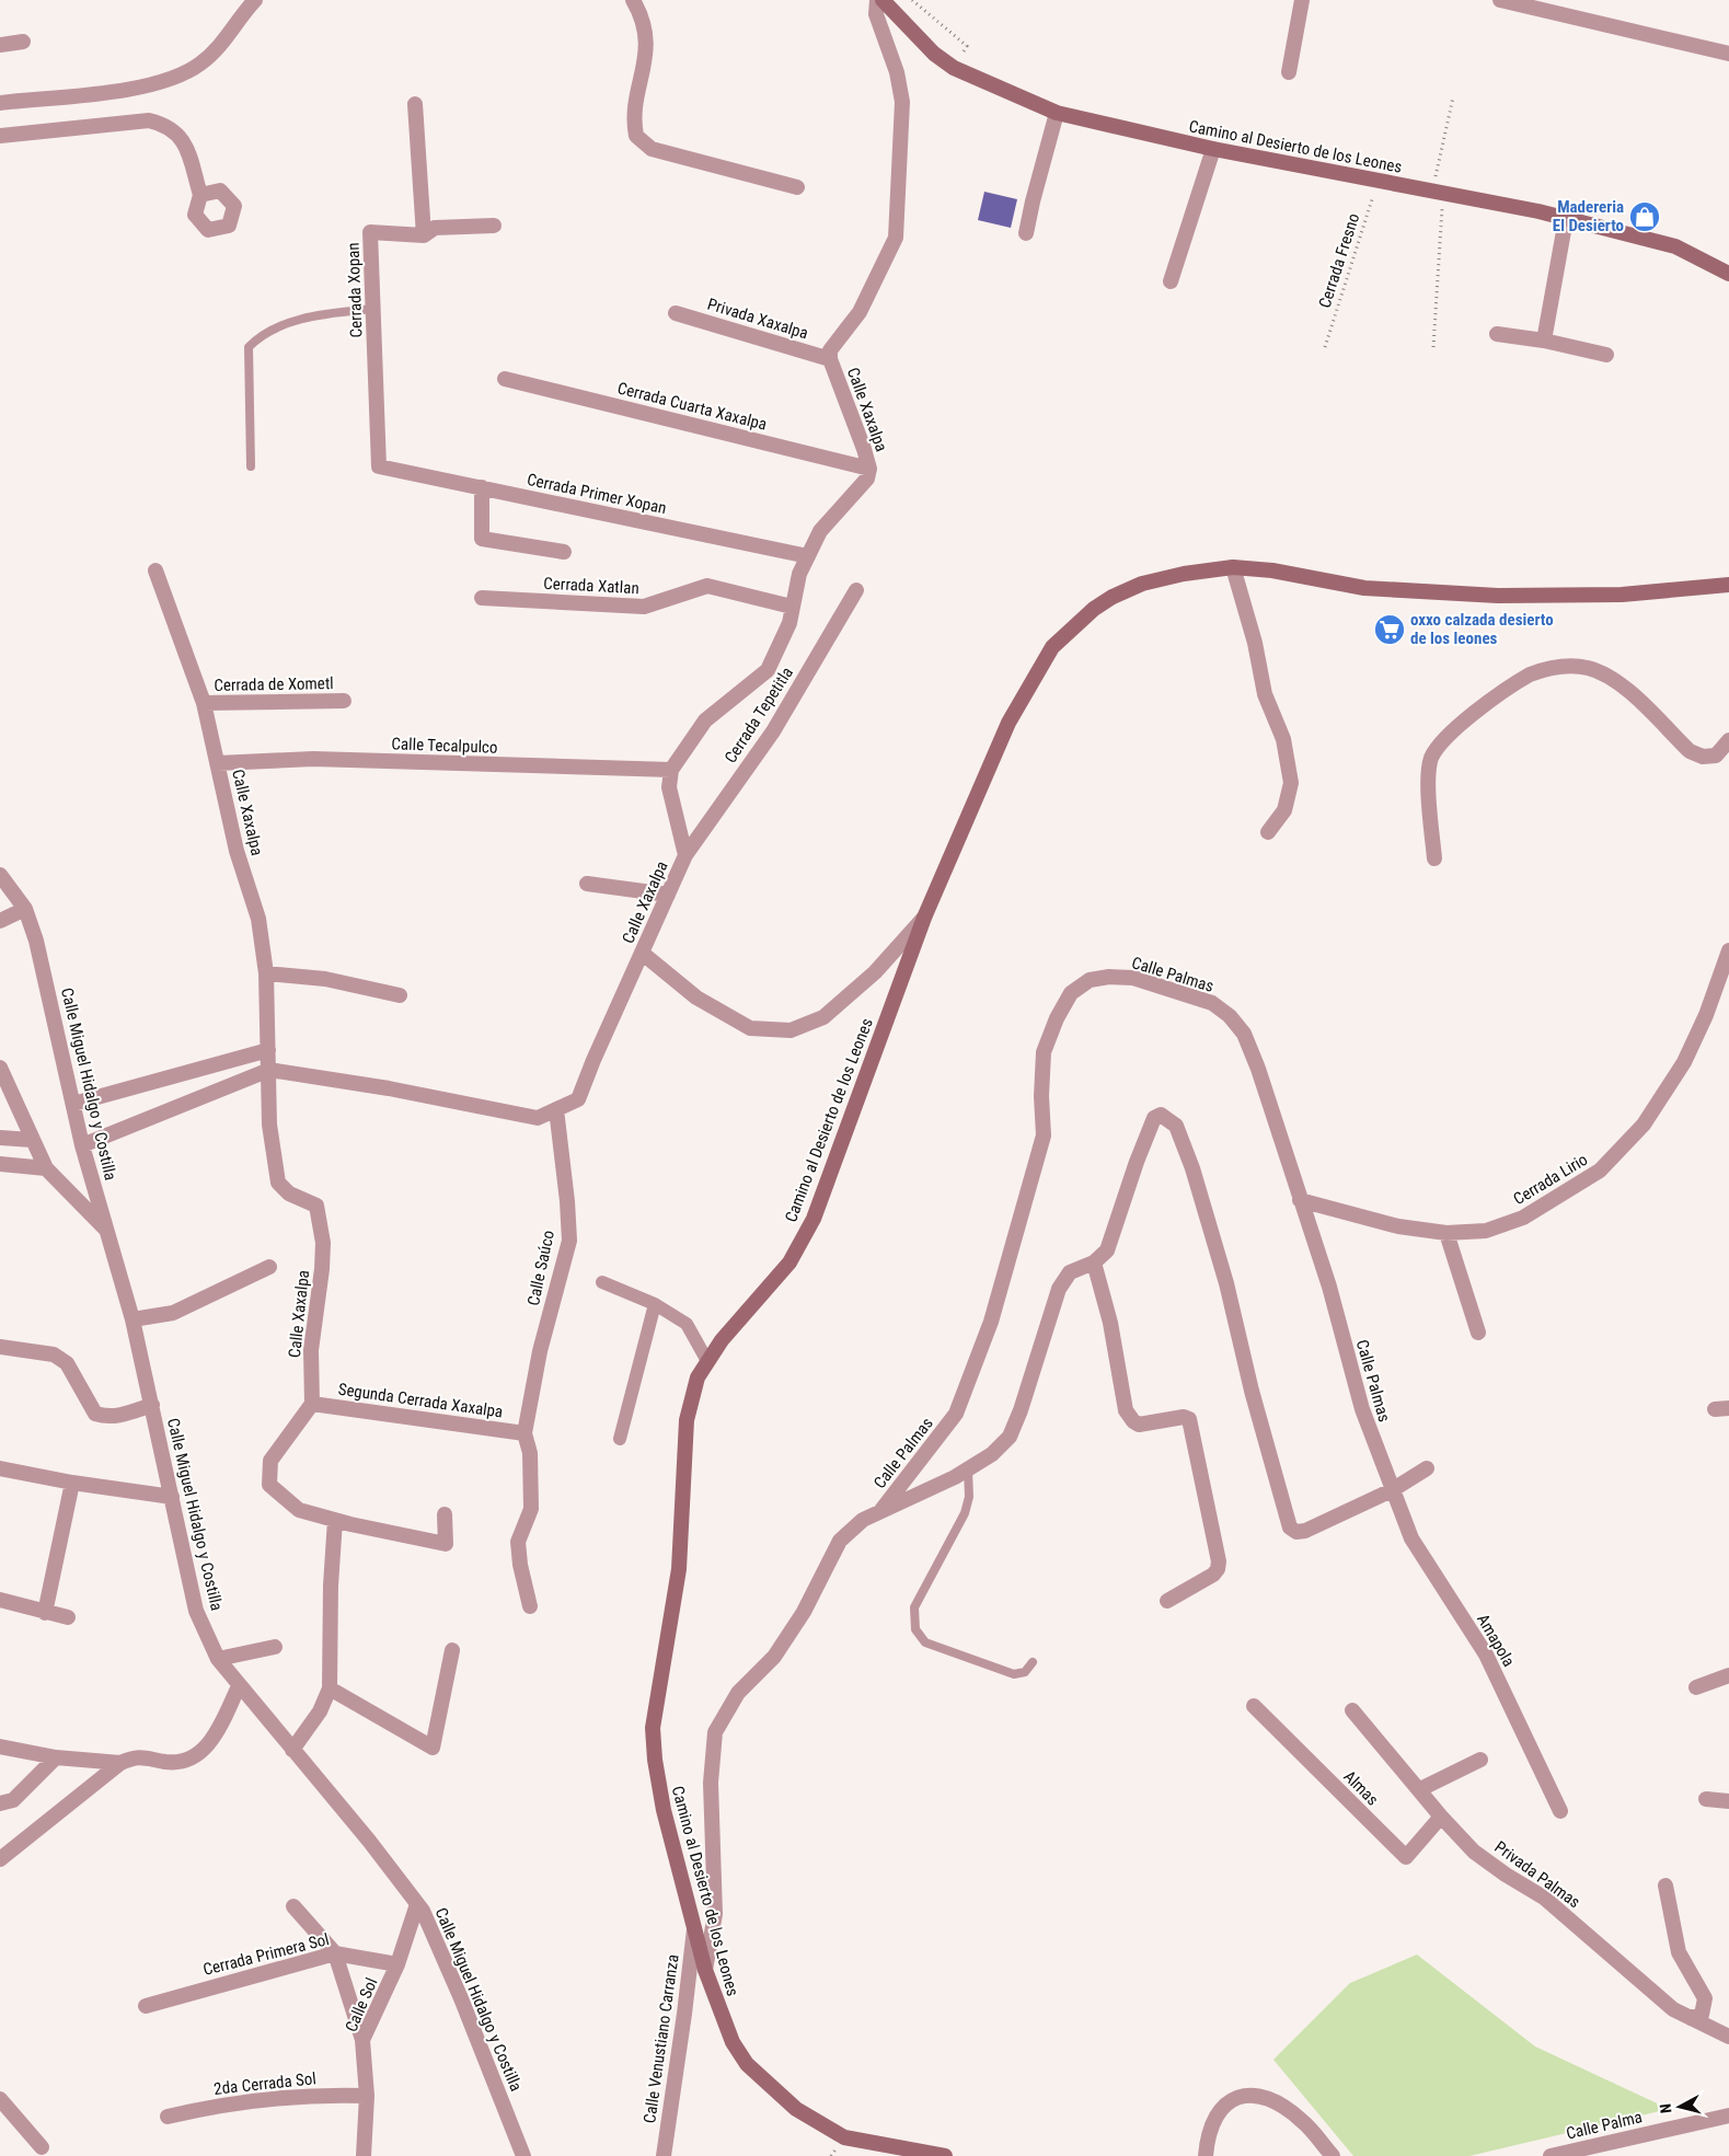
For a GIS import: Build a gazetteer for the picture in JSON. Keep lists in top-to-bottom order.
{
  "streets": {
    "main road": ["Camino al Desierto de los Leones"],
    "street": [
      "Cerrada Xopan",
      "Privada Xaxalpa",
      "Cerrada Cuarta Xaxalpa",
      "Calle Xaxalpa",
      "Cerrada Primer Xopan",
      "Cerrada Xatlan",
      "Cerrada de Xometl",
      "Cerrada Tepetitla",
      "Calle Tecalpulco",
      "Calle Palmas",
      "Calle Miguel Hidalgo y Costilla",
      "Cerrada Lirio",
      "Calle Saúco",
      "Segunda Cerrada Xaxalpa",
      "Amapola",
      "Almas",
      "Privada Palmas",
      "Cerrada Primera Sol",
      "Calle Sol",
      "Calle Venustiano Carranza",
      "2da Cerrada Sol",
      "Calle Palma"
    ],
    "path": ["Cerrada Fresno"]
  },
  "crossings": [
    ["Camino al Desierto de los Leones", "Cerrada Fresno"],
    ["Camino al Desierto de los Leones", "Calle Palmas"],
    ["Camino al Desierto de los Leones", "Calle Venustiano Carranza"],
    ["Cerrada Xopan", "Cerrada Primer Xopan"],
    ["Privada Xaxalpa", "Calle Xaxalpa"],
    ["Cerrada Cuarta Xaxalpa", "Calle Xaxalpa"],
    ["Calle Xaxalpa", "Cerrada Primer Xopan"],
    ["Calle Xaxalpa", "Cerrada Xatlan"],
    ["Calle Xaxalpa", "Cerrada de Xometl"],
    ["Calle Xaxalpa", "Cerrada Tepetitla"],
    ["Calle Xaxalpa", "Calle Tecalpulco"],
    ["Calle Xaxalpa", "Calle Miguel Hidalgo y Costilla"],
    ["Calle Xaxalpa", "Calle Saúco"],
    ["Calle Xaxalpa", "Segunda Cerrada Xaxalpa"],
    ["Calle Palmas", "Cerrada Lirio"],
    ["Calle Palmas", "Amapola"],
    ["Calle Miguel Hidalgo y Costilla", "Calle Sol"],
    ["Calle Saúco", "Segunda Cerrada Xaxalpa"],
    ["Almas", "Privada Palmas"],
    ["Cerrada Primera Sol", "Calle Sol"],
    ["Calle Sol", "2da Cerrada Sol"]
  ],
  "places": {
    "shop": ["Madereria El Desierto"],
    "supermarket": ["oxxo calzada desierto de los leones"]
  },
  "north": "left"
}
